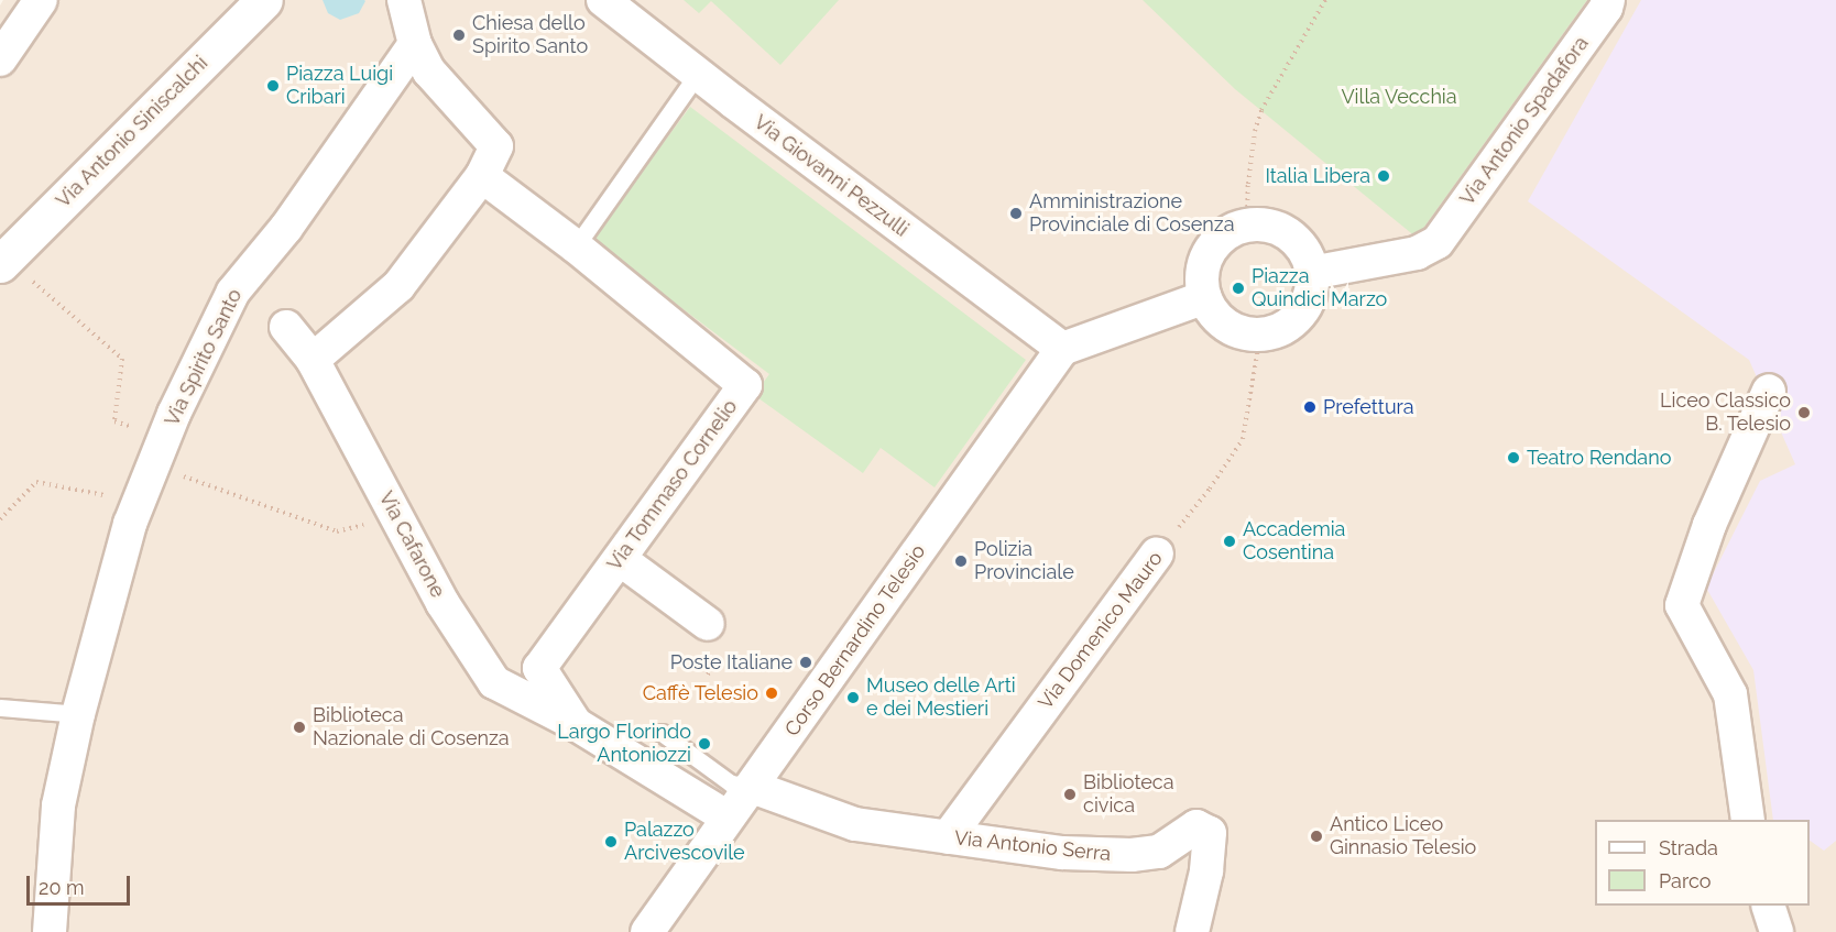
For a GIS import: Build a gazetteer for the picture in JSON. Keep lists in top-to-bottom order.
{
  "streets": {
    "street": [
      "Via Antonio Spadafora",
      "Via Antonio Siniscalchi",
      "Via Giovanni Pezzulli",
      "Via Spirito Santo",
      "Via Tommaso Cornelio",
      "Via Cafarone",
      "Via Domenico Mauro",
      "Corso Bernardino Telesio",
      "Via Antonio Serra"
    ]
  },
  "crossings": [
    ["Via Antonio Spadafora", "Via Domenico Mauro"],
    ["Via Giovanni Pezzulli", "Corso Bernardino Telesio"],
    ["Via Tommaso Cornelio", "Via Cafarone"],
    ["Via Tommaso Cornelio", "Corso Bernardino Telesio"],
    ["Via Domenico Mauro", "Via Antonio Serra"],
    ["Corso Bernardino Telesio", "Via Antonio Serra"]
  ],
  "parks": ["Villa Vecchia"],
  "places": [
    "Chiesa dello Spirito Santo",
    "Piazza Luigi Cribari",
    "Italia Libera",
    "Amministrazione Provinciale di Cosenza",
    "Piazza Quindici Marzo",
    "Prefettura",
    "Liceo Classico B. Telesio",
    "Teatro Rendano",
    "Accademia Cosentina",
    "Polizia Provinciale",
    "Poste Italiane",
    "Caffè Telesio",
    "Museo delle Arti e dei Mestieri",
    "Biblioteca Nazionale di Cosenza",
    "Largo Florindo Antoniozzi",
    "Biblioteca civica",
    "Antico Liceo Ginnasio Telesio",
    "Palazzo Arcivescovile"
  ],
  "legend": ["Strada", "Parco"],
  "scale_bar": "20 m"
}
